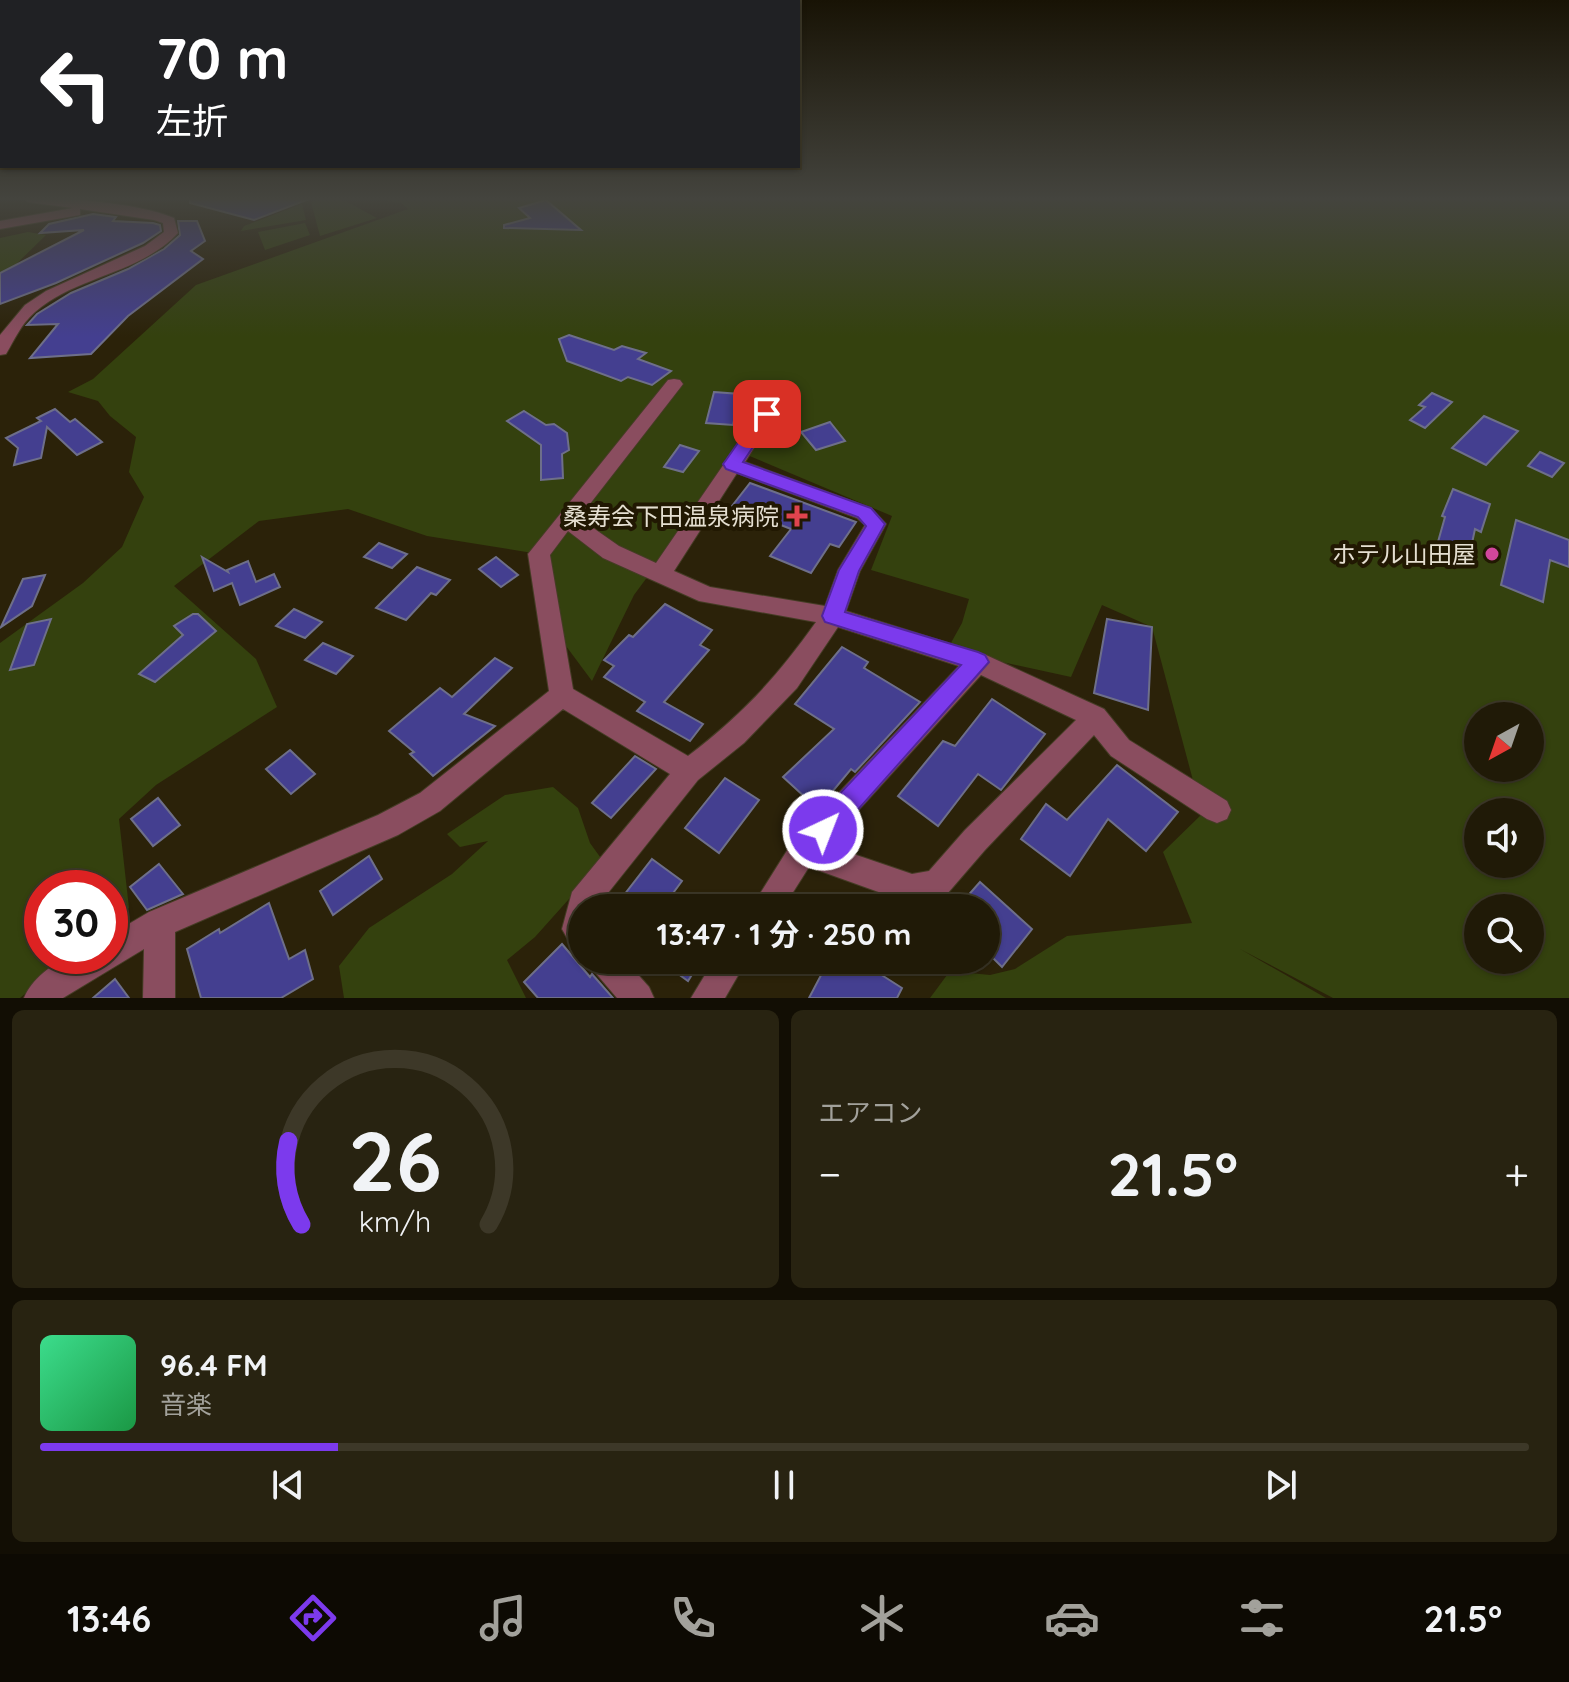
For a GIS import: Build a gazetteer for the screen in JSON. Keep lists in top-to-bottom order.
{
  "places": {
    "health": ["桑寿会下田温泉病院"],
    "other": ["ホテル山田屋"]
  },
  "north": "bottom left",
  "page": {
    "turn": ["70 m", "左折"],
    "limit": "30",
    "trip": "13:47 · 1 分 · 250 m",
    "tile": "エアコン",
    "heat": ["−", "21.5°", "+"],
    "song": ["96.4 FM", "音楽"],
    "tabs": ["13:46", "21.5°"],
    "gauge": ["26", "km/h"]
  }
}
